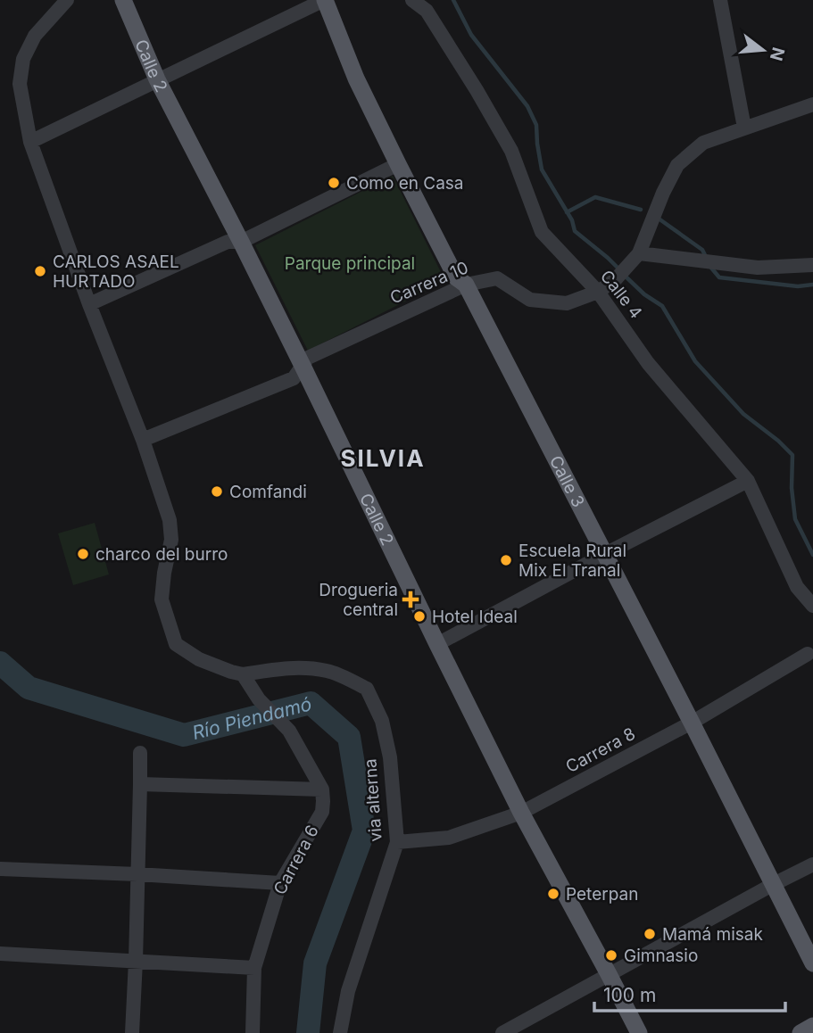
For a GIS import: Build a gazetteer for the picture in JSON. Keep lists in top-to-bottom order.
{
  "streets": {
    "main road": ["Calle 2", "Calle 3"],
    "street": [
      "Carrera 10",
      "Calle 4",
      "Carrera 8",
      "via alterna",
      "Carrera 6"
    ]
  },
  "crossings": [
    ["Calle 2", "Carrera 10"],
    ["Calle 2", "Carrera 8"],
    ["Carrera 10", "Calle 4"],
    ["Carrera 10", "Calle 3"],
    ["Calle 3", "Carrera 8"],
    ["Carrera 8", "via alterna"]
  ],
  "districts": ["SILVIA"],
  "water": ["Río Piendamó"],
  "parks": ["Parque principal"],
  "places": {
    "other": [
      "Como en Casa",
      "CARLOS ASAEL HURTADO",
      "Comfandi",
      "charco del burro",
      "Escuela Rural Mix El Tranal",
      "Hotel Ideal",
      "Peterpan",
      "Mamá misak",
      "Gimnasio"
    ],
    "health": ["Drogueria central"]
  },
  "scale_bar": "100 m",
  "north": "right"
}
